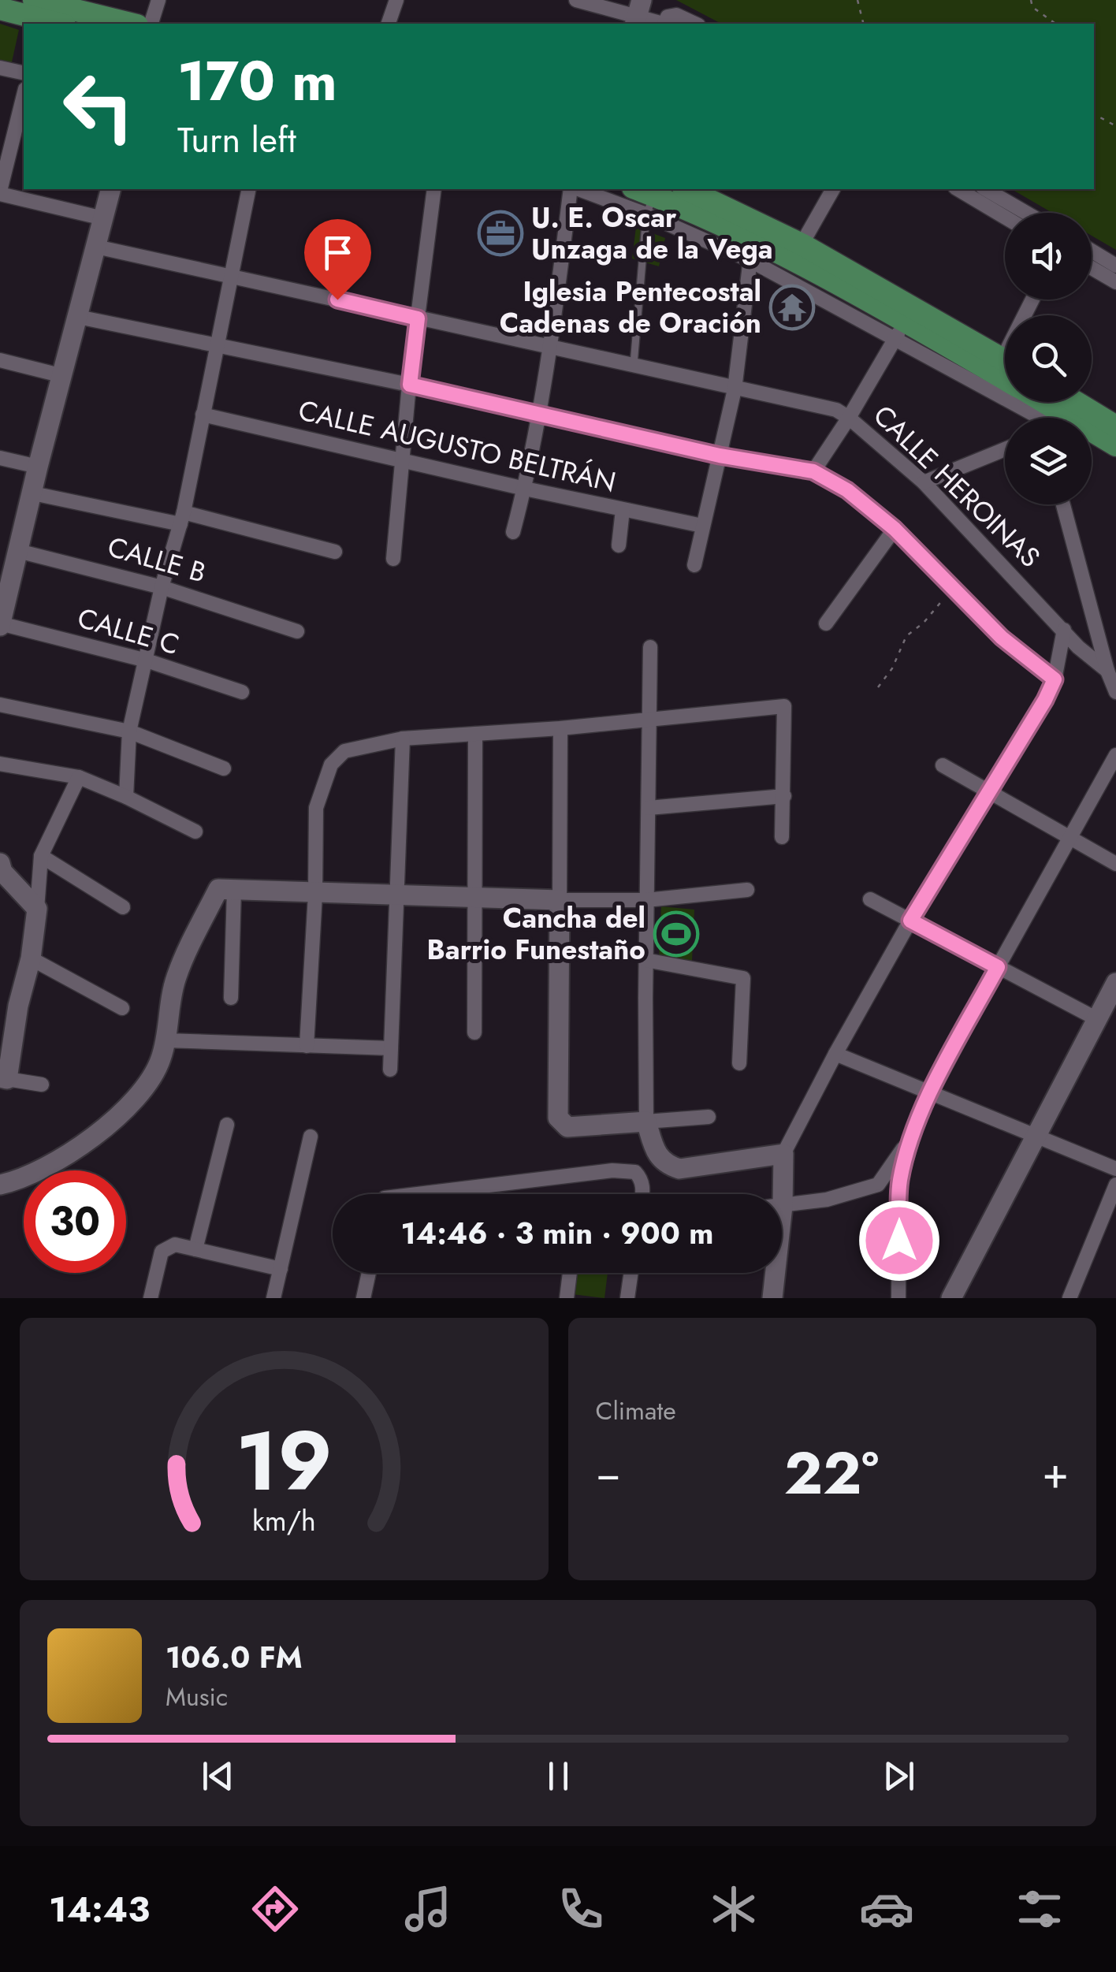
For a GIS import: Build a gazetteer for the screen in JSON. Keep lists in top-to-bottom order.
{
  "streets": {
    "street": [
      "CALLE AUGUSTO BELTRÁN",
      "CALLE HEROINAS",
      "CALLE B",
      "CALLE C"
    ]
  },
  "places": {
    "office": ["U. E. Oscar Unzaga de la Vega"],
    "temple": ["Iglesia Pentecostal Cadenas de Oración"],
    "sports": ["Cancha del Barrio Funestaño"]
  },
  "page": {
    "turn": ["170 m", "Turn left"],
    "limit": "30",
    "trip": "14:46 · 3 min · 900 m",
    "tile": "Climate",
    "heat": ["−", "22°", "+"],
    "song": ["106.0 FM", "Music"],
    "tabs": "14:43",
    "gauge": ["19", "km/h"]
  }
}
